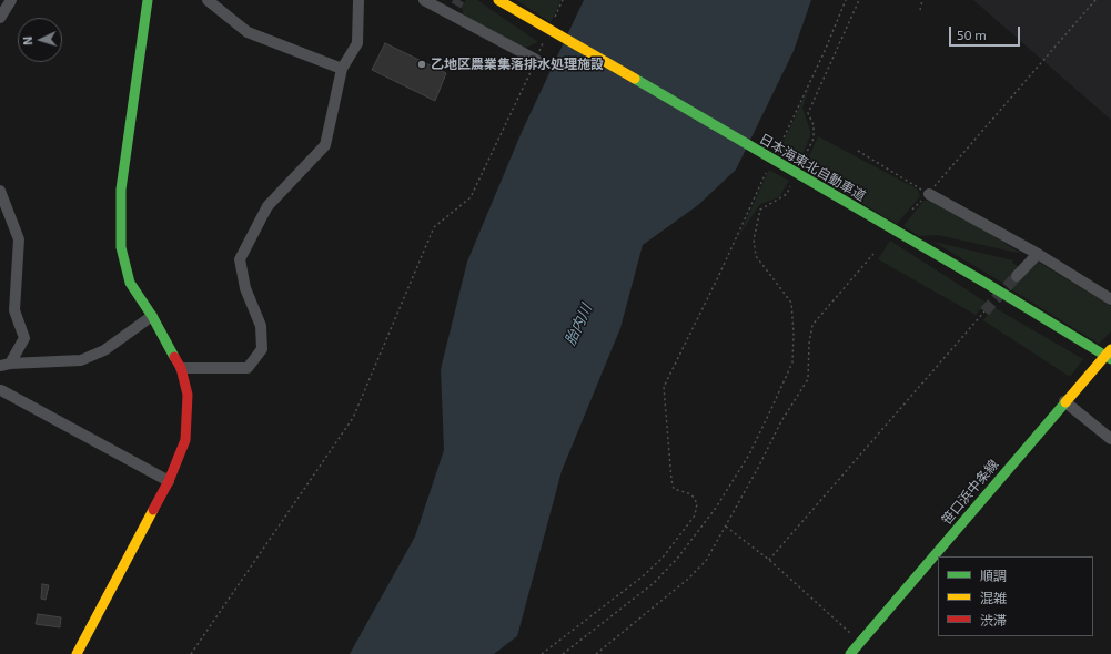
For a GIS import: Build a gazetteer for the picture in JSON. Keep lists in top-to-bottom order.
{
  "streets": {
    "main road": ["日本海東北自動車道", "笹口浜中条線"]
  },
  "water": ["胎内川"],
  "places": ["乙地区農業集落排水処理施設"],
  "legend": ["順調", "混雑", "渋滞"],
  "scale_bar": "50 m",
  "north": "left"
}
